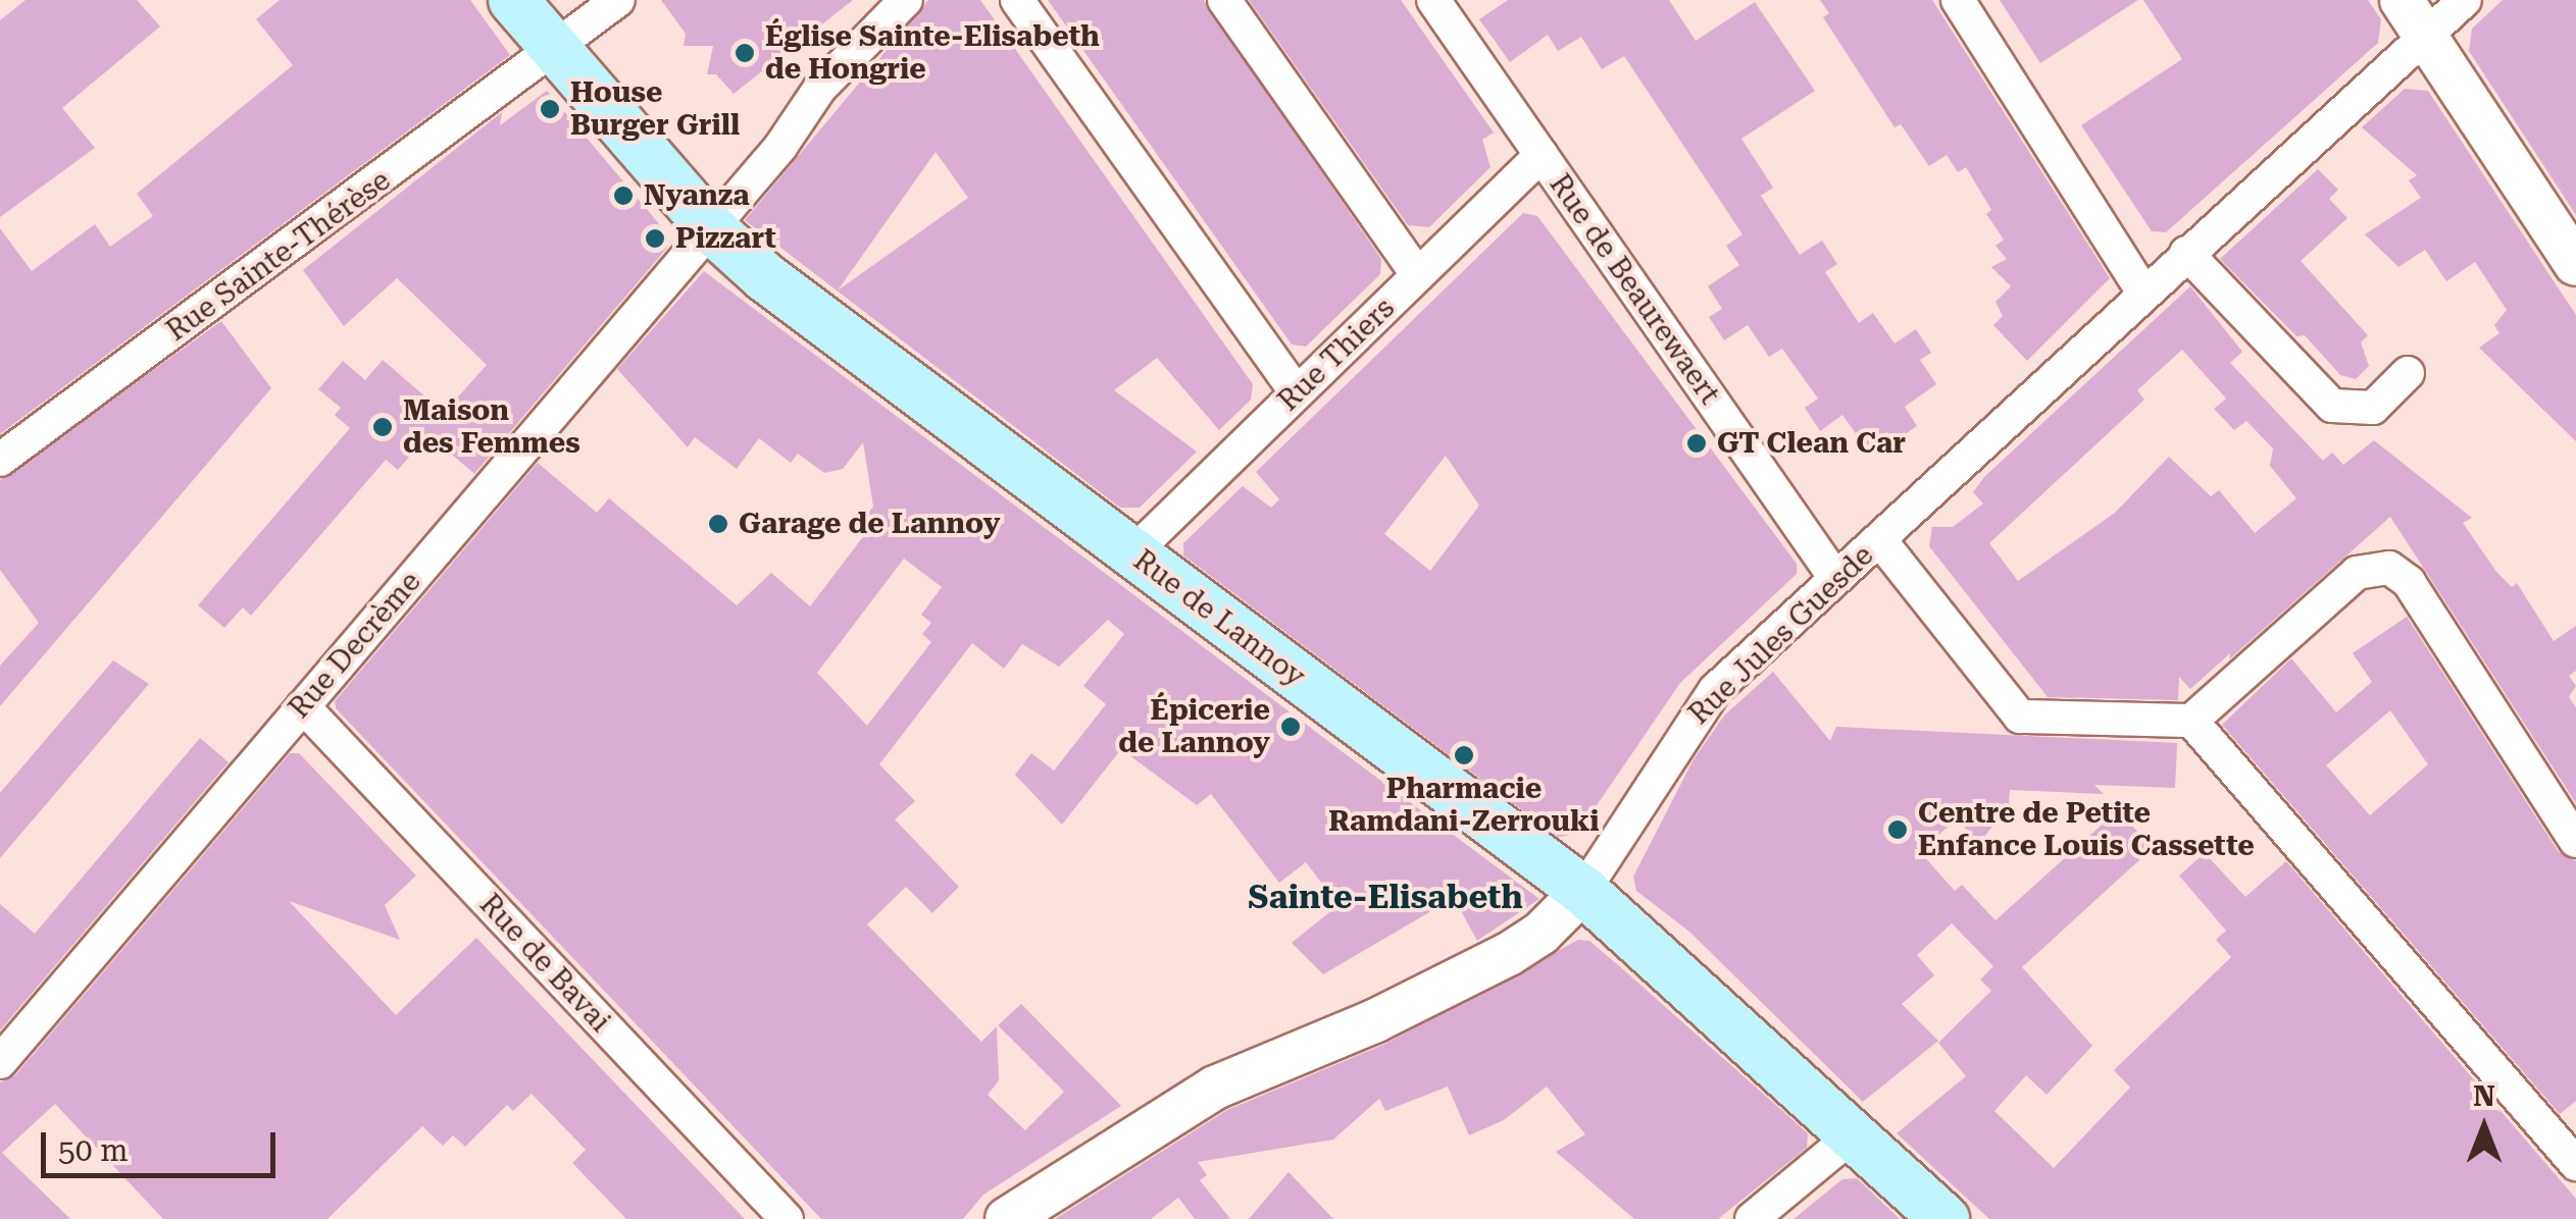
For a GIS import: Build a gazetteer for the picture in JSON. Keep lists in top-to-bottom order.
{
  "streets": {
    "main road": ["Rue de Lannoy"],
    "street": [
      "Rue Sainte-Thérèse",
      "Rue de Beaurewaert",
      "Rue Thiers",
      "Rue Jules Guesde",
      "Rue Decrème",
      "Rue de Bavai"
    ]
  },
  "crossings": [
    ["Rue Sainte-Thérèse", "Rue de Lannoy"],
    ["Rue de Beaurewaert", "Rue Thiers"],
    ["Rue de Beaurewaert", "Rue Jules Guesde"],
    ["Rue Thiers", "Rue de Lannoy"],
    ["Rue de Lannoy", "Rue Jules Guesde"],
    ["Rue de Lannoy", "Rue Decrème"],
    ["Rue Decrème", "Rue de Bavai"]
  ],
  "districts": ["Sainte-Elisabeth"],
  "places": [
    "Église Sainte-Elisabeth de Hongrie",
    "House Burger Grill",
    "Nyanza",
    "Pizzart",
    "Maison des Femmes",
    "GT Clean Car",
    "Garage de Lannoy",
    "Épicerie de Lannoy",
    "Pharmacie Ramdani-Zerrouki",
    "Centre de Petite Enfance Louis Cassette"
  ],
  "scale_bar": "50 m",
  "north": "top"
}
